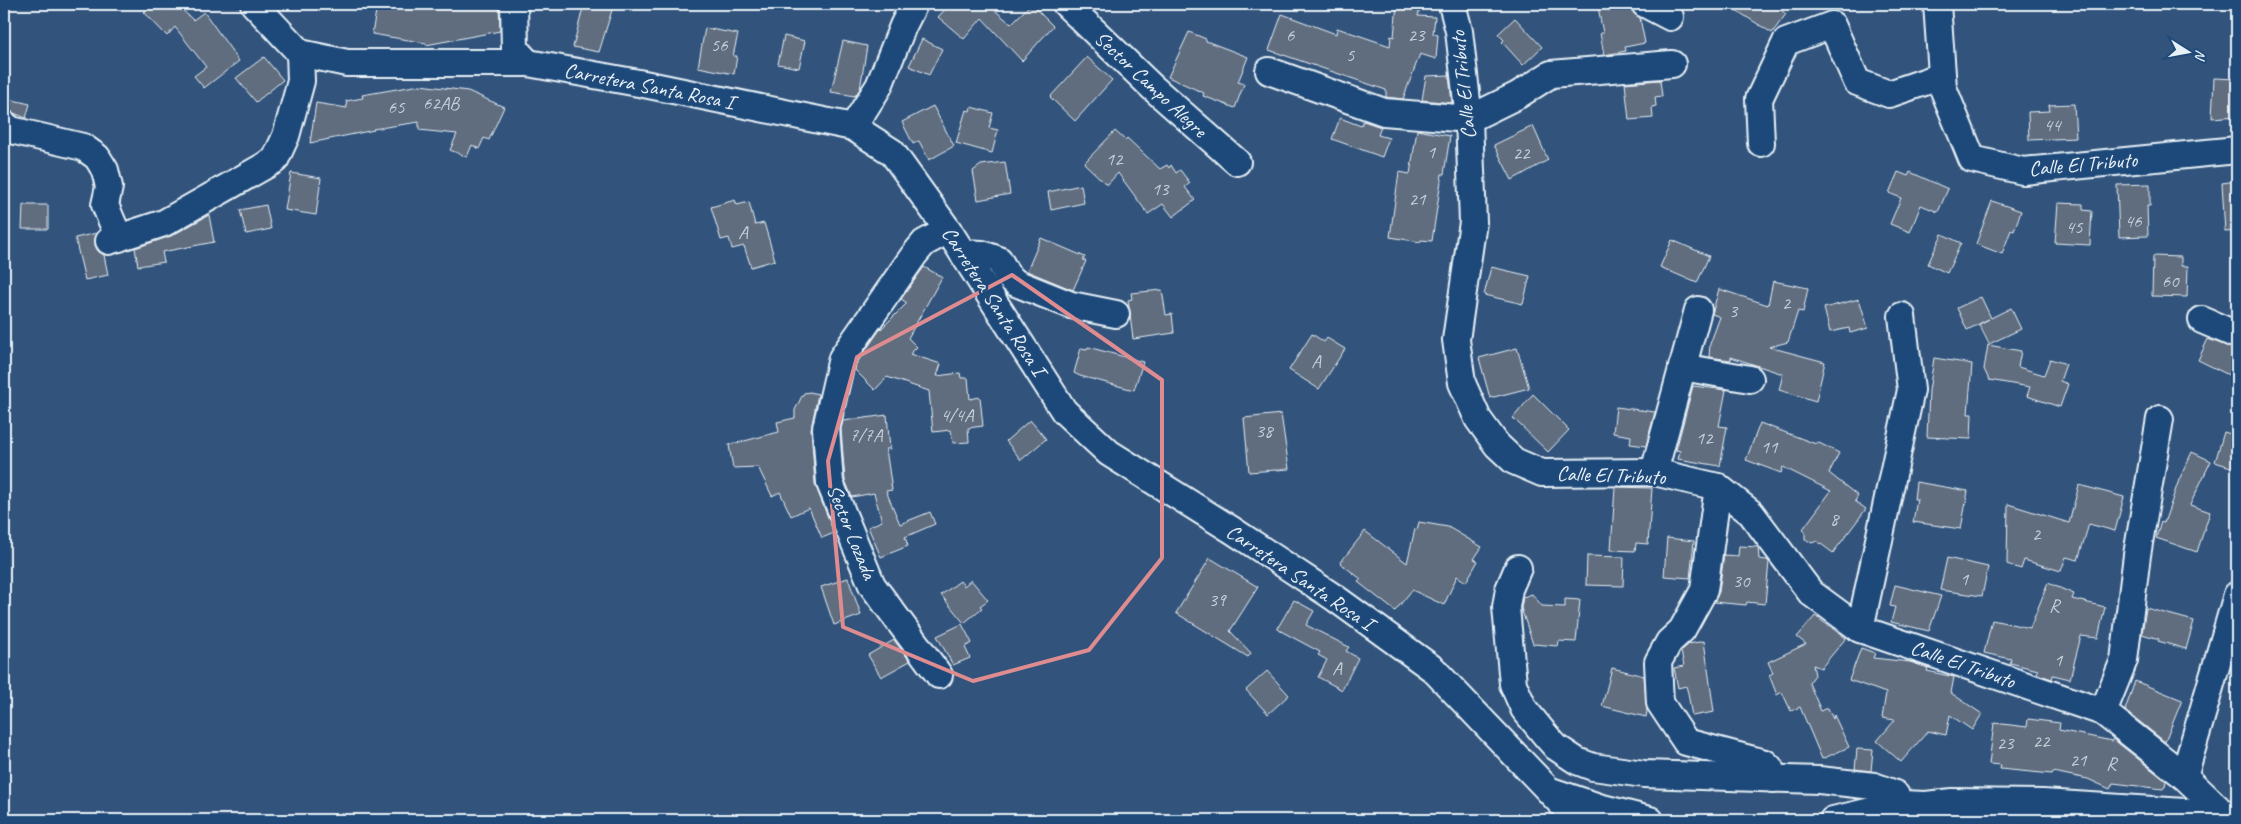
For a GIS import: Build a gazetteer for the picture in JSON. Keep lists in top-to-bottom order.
{
  "streets": {
    "street": [
      "Sector Campo Alegre",
      "Calle El Tributo",
      "Carretera Santa Rosa I",
      "Sector Lozada"
    ]
  },
  "crossings": [
    ["Carretera Santa Rosa I", "Sector Lozada"]
  ],
  "house_numbers": [
    "6",
    "23",
    "56",
    "5",
    "62AB",
    "65",
    "44",
    "1",
    "22",
    "12",
    "13",
    "21",
    "46",
    "45",
    "A",
    "60",
    "2",
    "3",
    "A",
    "4/4A",
    "38",
    "7/7A",
    "12",
    "11",
    "8",
    "2",
    "1",
    "30",
    "39",
    "R",
    "1",
    "A",
    "22",
    "23",
    "21",
    "R"
  ],
  "north": "right"
}
